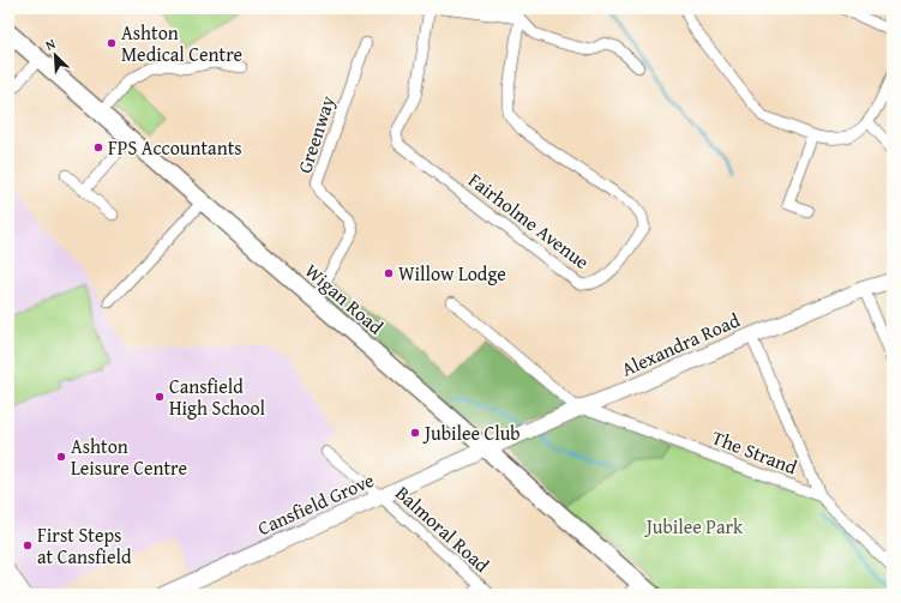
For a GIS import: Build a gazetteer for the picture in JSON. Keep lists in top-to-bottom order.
{
  "streets": {
    "main road": ["Wigan Road"],
    "street": [
      "Greenway",
      "Fairholme Avenue",
      "Alexandra Road",
      "The Strand",
      "Cansfield Grove",
      "Balmoral Road"
    ]
  },
  "crossings": [
    ["Greenway", "Wigan Road"],
    ["Wigan Road", "Alexandra Road"],
    ["Wigan Road", "Cansfield Grove"],
    ["Alexandra Road", "The Strand"],
    ["Alexandra Road", "Cansfield Grove"],
    ["Cansfield Grove", "Balmoral Road"]
  ],
  "parks": ["Jubilee Park"],
  "places": [
    "Ashton Medical Centre",
    "FPS Accountants",
    "Willow Lodge",
    "Cansfield High School",
    "Jubilee Club",
    "Ashton Leisure Centre",
    "First Steps at Cansfield"
  ],
  "north": "top left"
}
